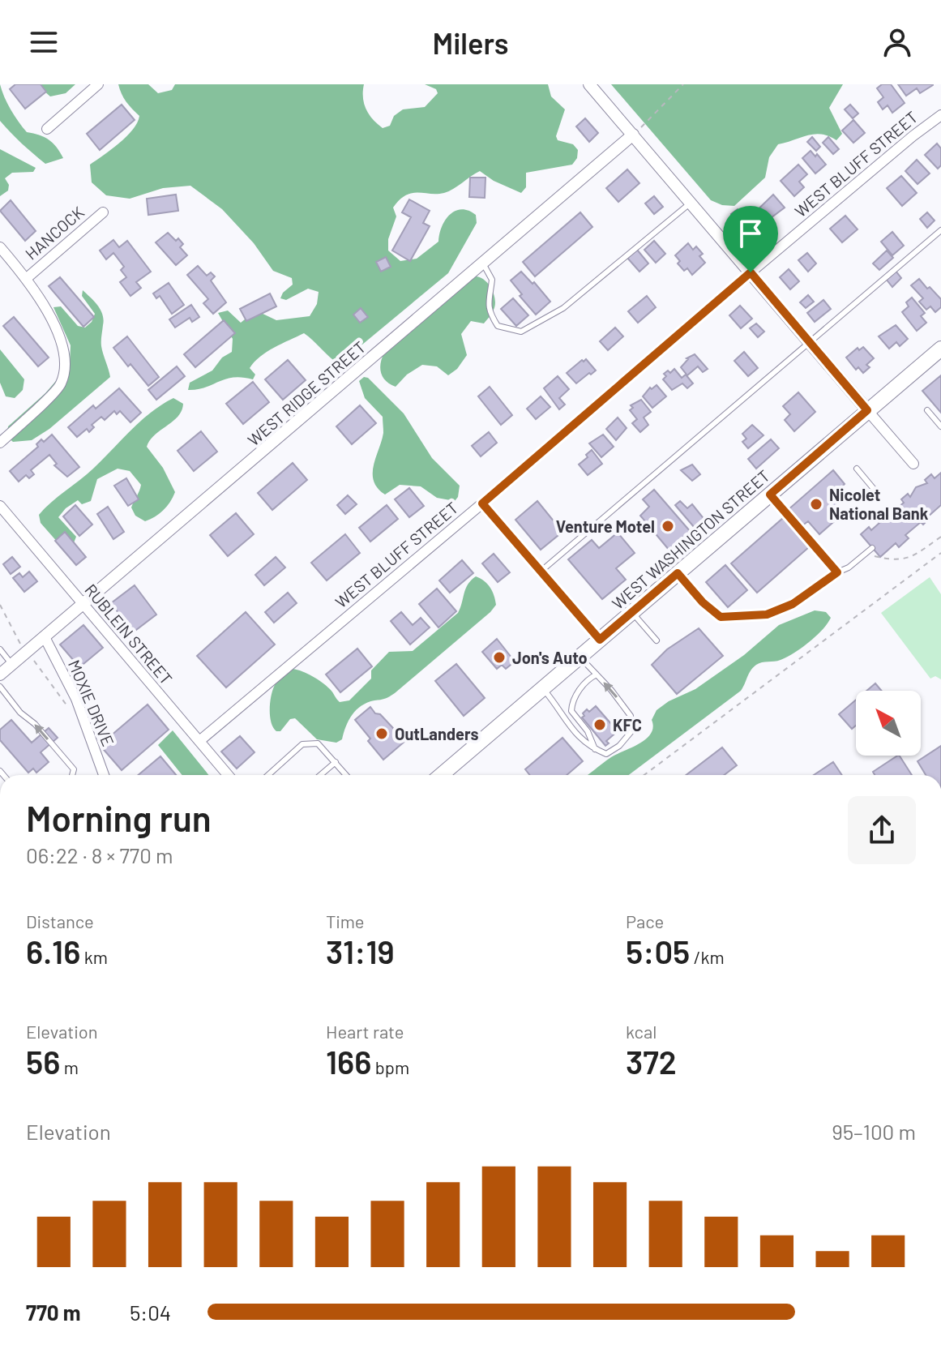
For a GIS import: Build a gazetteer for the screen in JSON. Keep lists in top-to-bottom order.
{
  "streets": {
    "main road": ["WEST WASHINGTON STREET"],
    "street": [
      "WEST BLUFF STREET",
      "HANCOCK",
      "WEST RIDGE STREET",
      "RUBLEIN STREET",
      "MOXIE DRIVE"
    ]
  },
  "crossings": [
    ["WEST BLUFF STREET", "RUBLEIN STREET"],
    ["WEST RIDGE STREET", "RUBLEIN STREET"],
    ["WEST RIDGE STREET", "MOXIE DRIVE"]
  ],
  "places": [
    "Nicolet National Bank",
    "Venture Motel",
    "Jon's Auto",
    "KFC",
    "OutLanders"
  ],
  "north": "top left",
  "page": {
    "header": "Milers",
    "heading": ["Morning run", "06:22 · 8 × 770 m"],
    "stats": [
      ["Distance", "6.16 km"],
      ["Time", "31:19"],
      ["Pace", "5:05 /km"],
      ["Elevation", "56 m"],
      ["Heart rate", "166 bpm"],
      ["kcal", "372"]
    ],
    "chart": ["Elevation", "95–100 m"],
    "list": [
      {
        "name": "770 m",
        "note": "5:04"
      }
    ]
  }
}
